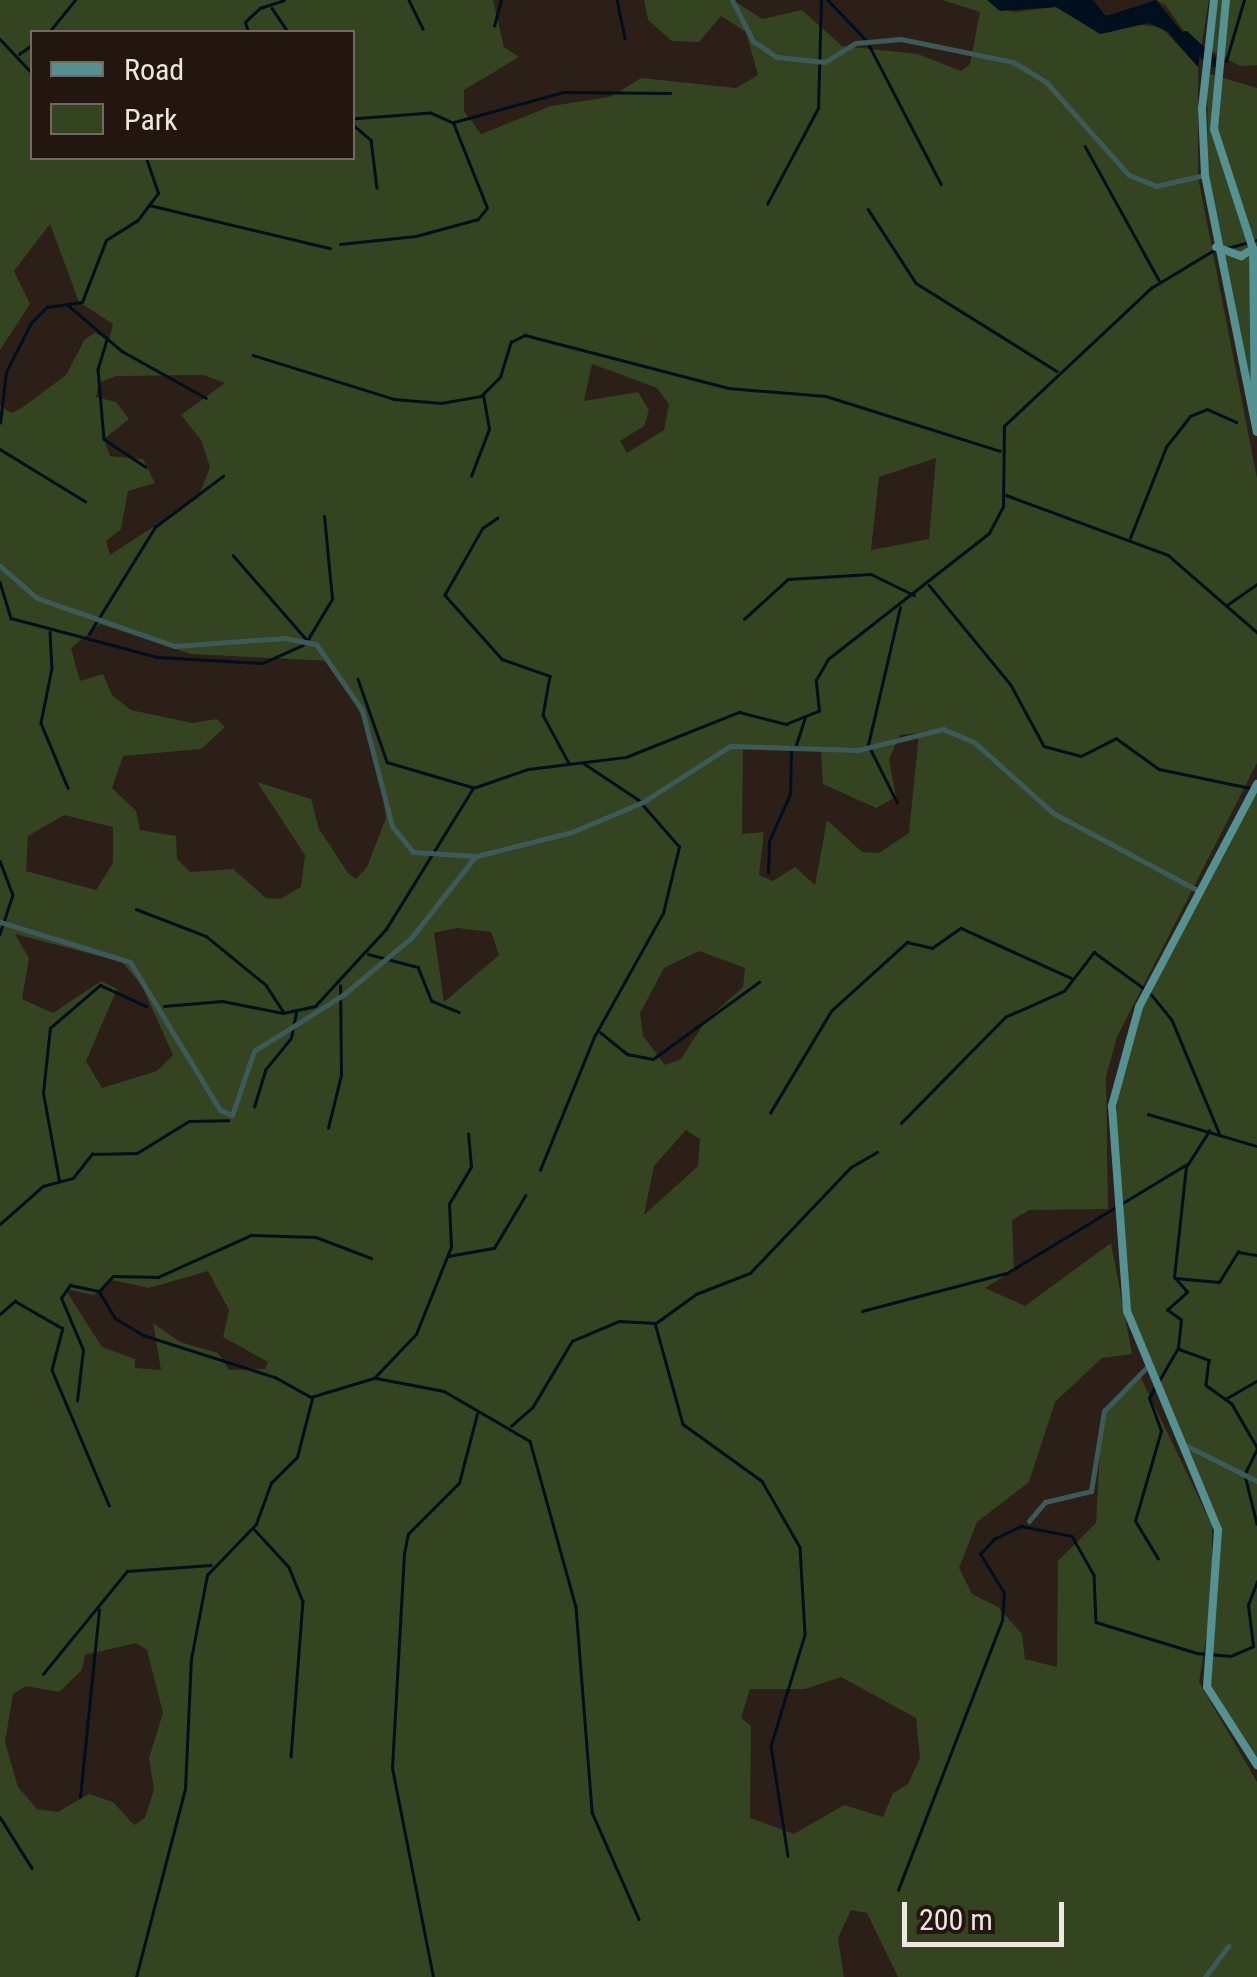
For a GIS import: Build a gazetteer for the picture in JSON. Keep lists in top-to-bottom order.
{
  "legend": ["Road", "Park"],
  "scale_bar": "200 m"
}
